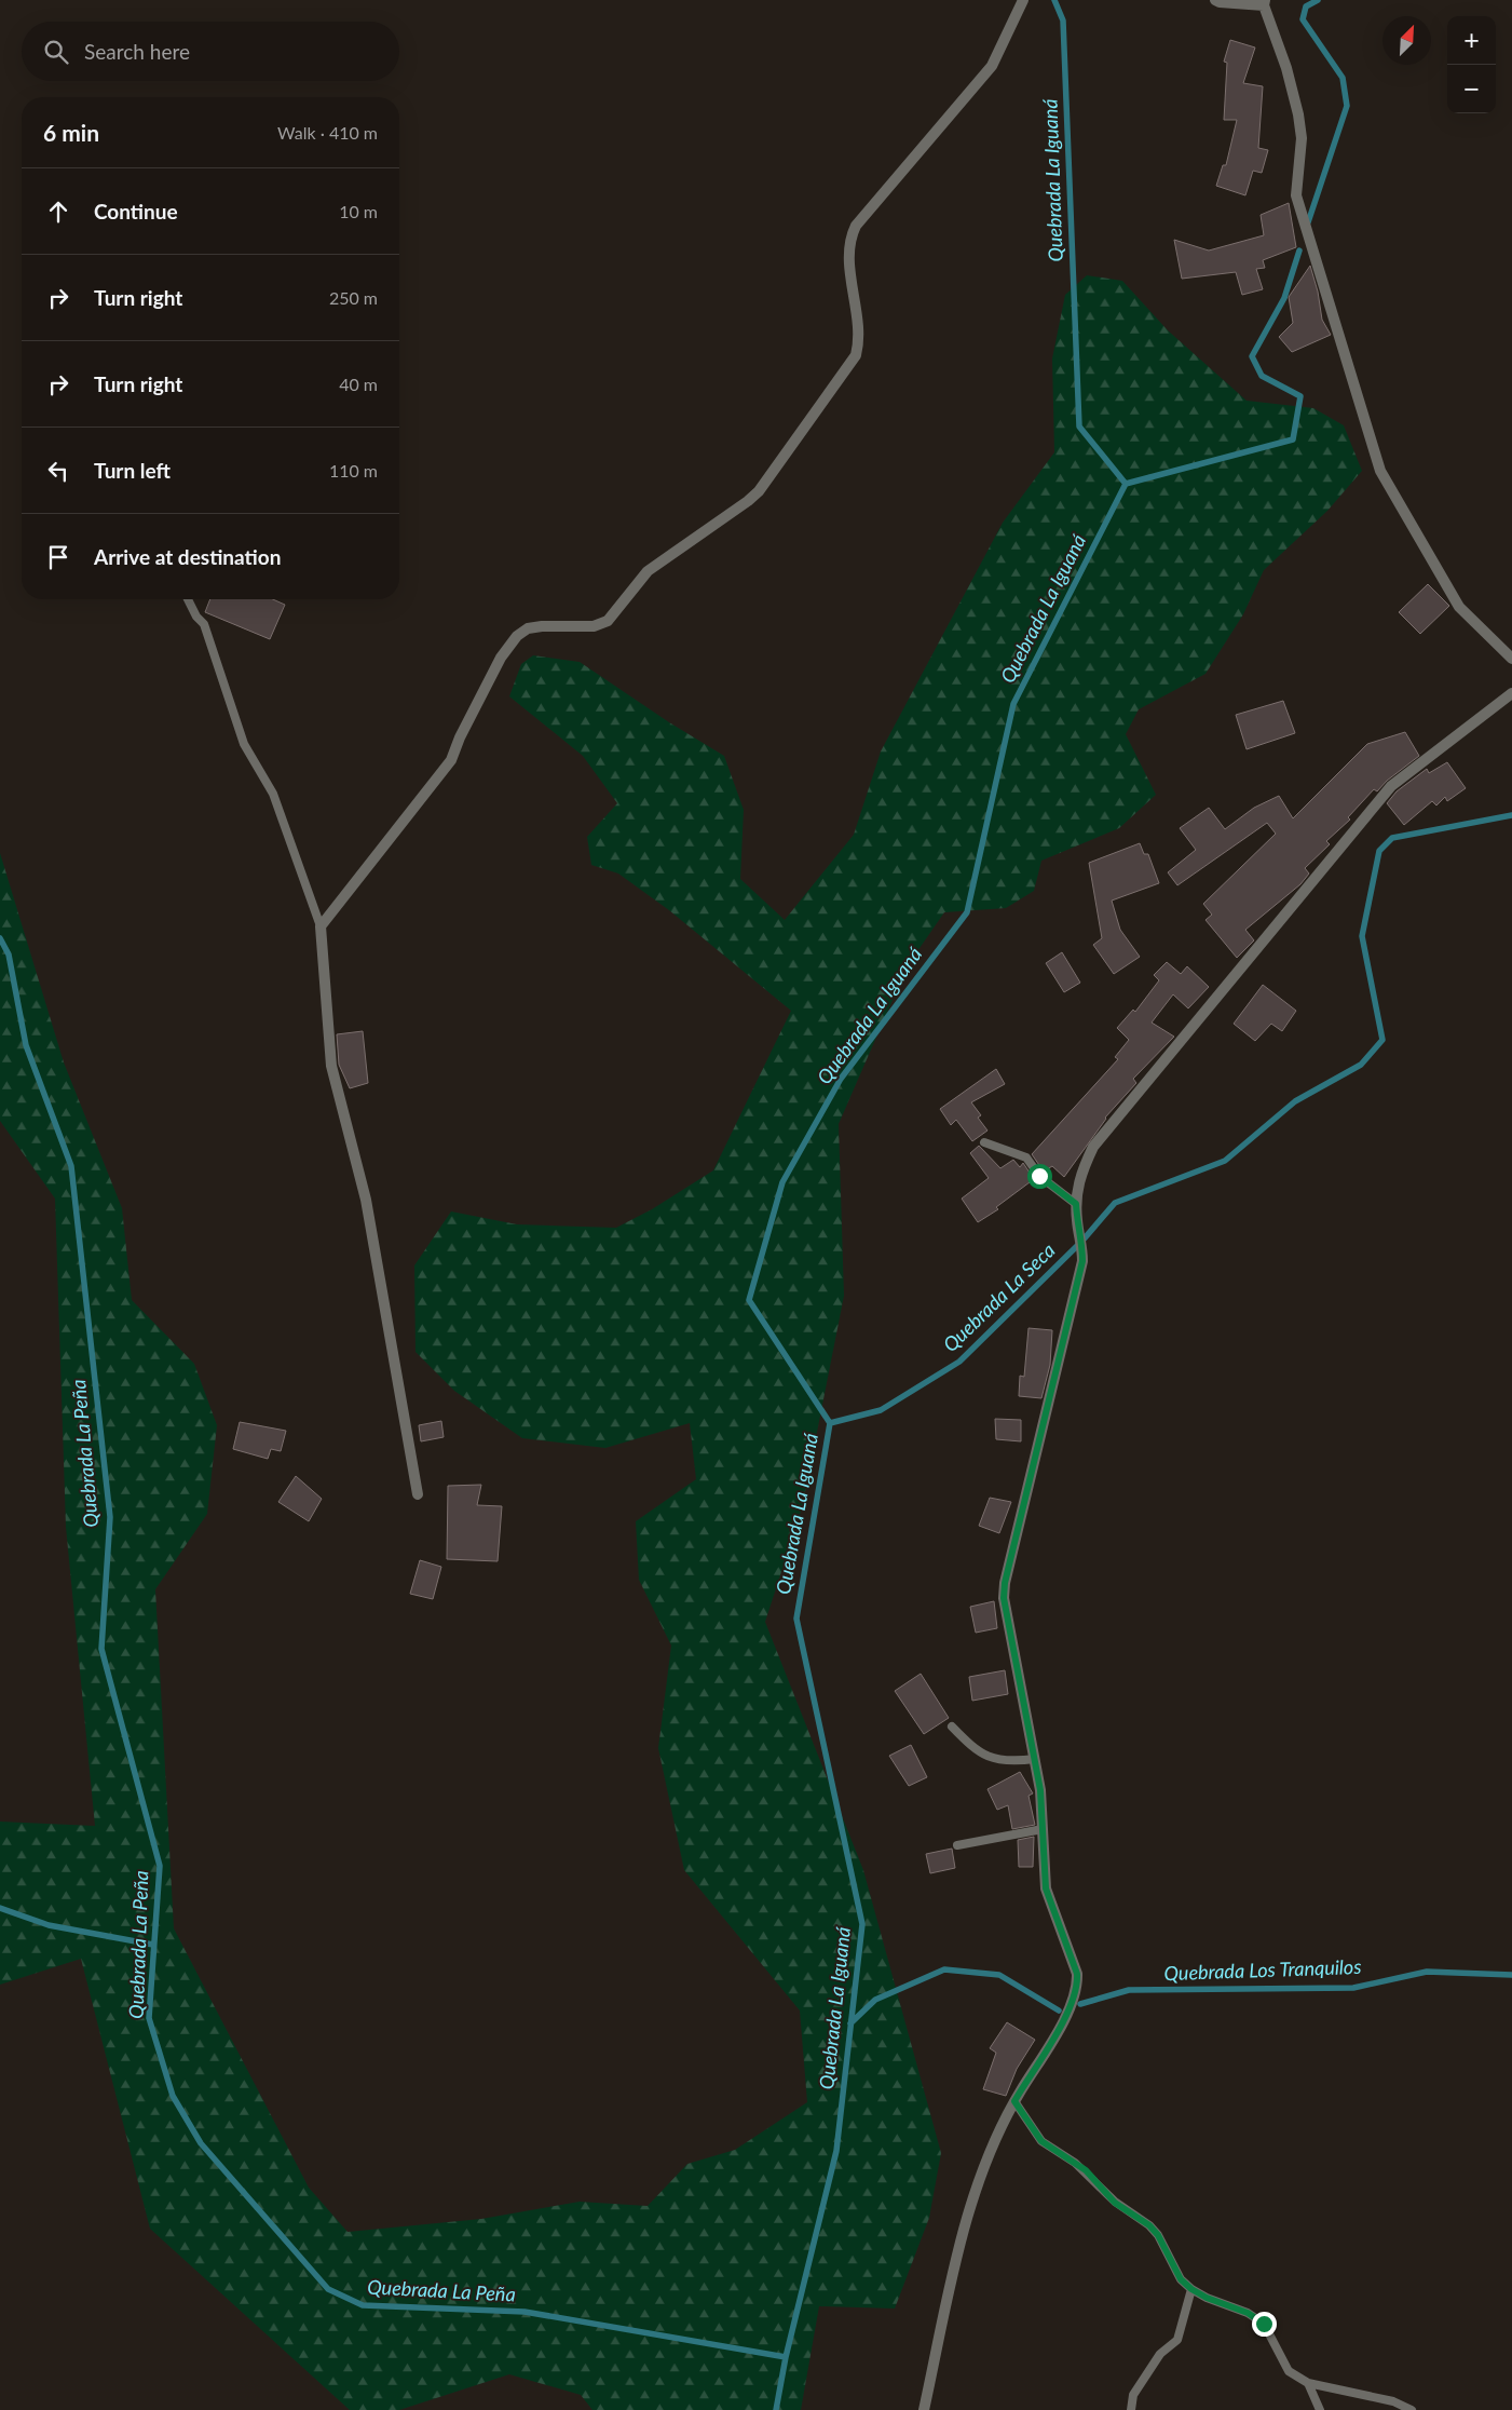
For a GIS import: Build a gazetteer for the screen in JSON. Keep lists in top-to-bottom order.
{
  "water": [
    "Quebrada La Iguaná",
    "Quebrada La Seca",
    "Quebrada La Peña",
    "Quebrada Los Tranquilos"
  ],
  "north": "top right",
  "page": {
    "map_buttons": ["+", "−"],
    "search": "Search here",
    "heading": ["6 min", "Walk · 410 m"],
    "list": [
      ["Continue", "10 m"],
      ["Turn right", "250 m"],
      ["Turn right", "40 m"],
      ["Turn left", "110 m"],
      "Arrive at destination"
    ]
  }
}
